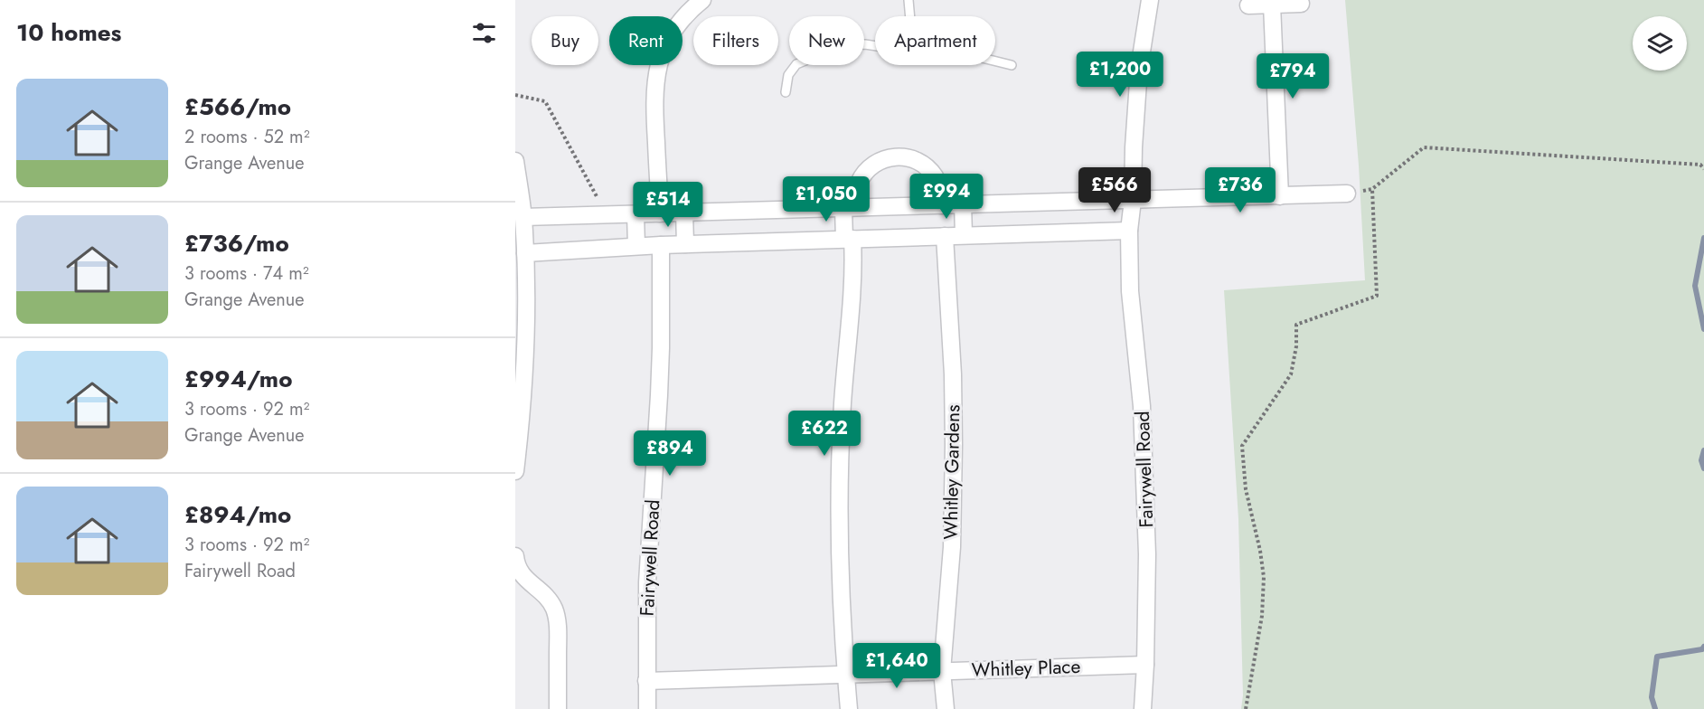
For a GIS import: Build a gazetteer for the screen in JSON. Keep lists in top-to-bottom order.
{
  "streets": {
    "street": ["Fairywell Road", "Whitley Gardens", "Whitley Place"]
  },
  "crossings": [
    ["Fairywell Road", "Whitley Place"],
    ["Whitley Gardens", "Whitley Place"]
  ],
  "page": {
    "heading": "10 homes",
    "chip": [
      "Buy",
      "Rent",
      "Filters",
      "New",
      "Apartment"
    ],
    "price": [
      "£1,200",
      "£794",
      "£566",
      "£736",
      "£994",
      "£1,050",
      "£514",
      "£622",
      "£894",
      "£1,640"
    ],
    "list": [
      {
        "name": "£566/mo",
        "note": "2 rooms · 52 m² · Grange Avenue"
      },
      {
        "name": "£736/mo",
        "note": "3 rooms · 74 m² · Grange Avenue"
      },
      {
        "name": "£994/mo",
        "note": "3 rooms · 92 m² · Grange Avenue"
      },
      {
        "name": "£894/mo",
        "note": "3 rooms · 92 m² · Fairywell Road"
      }
    ]
  }
}
